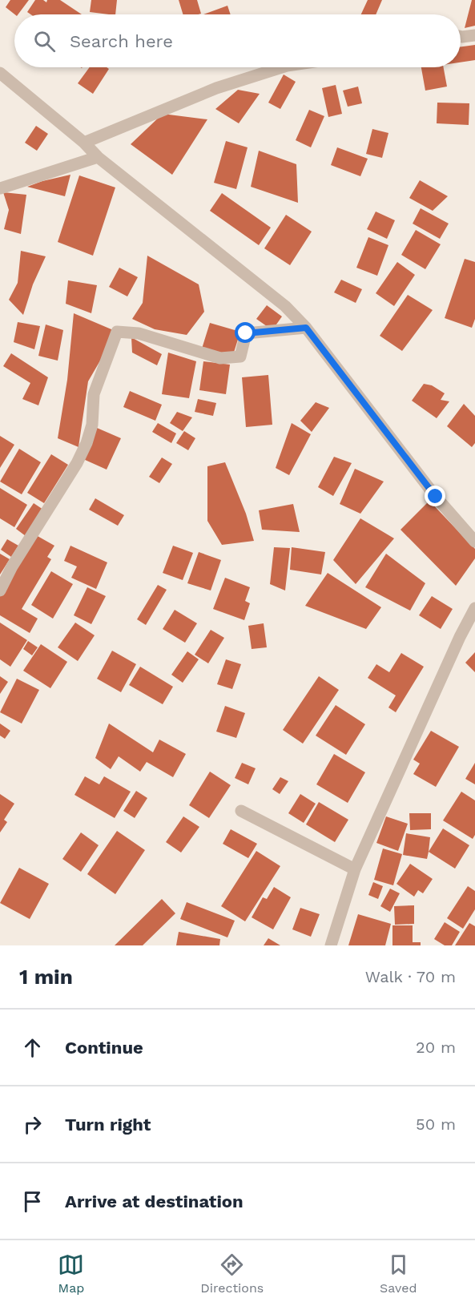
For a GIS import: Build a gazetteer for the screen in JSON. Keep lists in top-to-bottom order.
{
  "page": {
    "search": "Search here",
    "heading": ["1 min", "Walk · 70 m"],
    "list": [
      ["Continue", "20 m"],
      ["Turn right", "50 m"],
      "Arrive at destination"
    ],
    "nav": ["Map", "Directions", "Saved"]
  }
}
